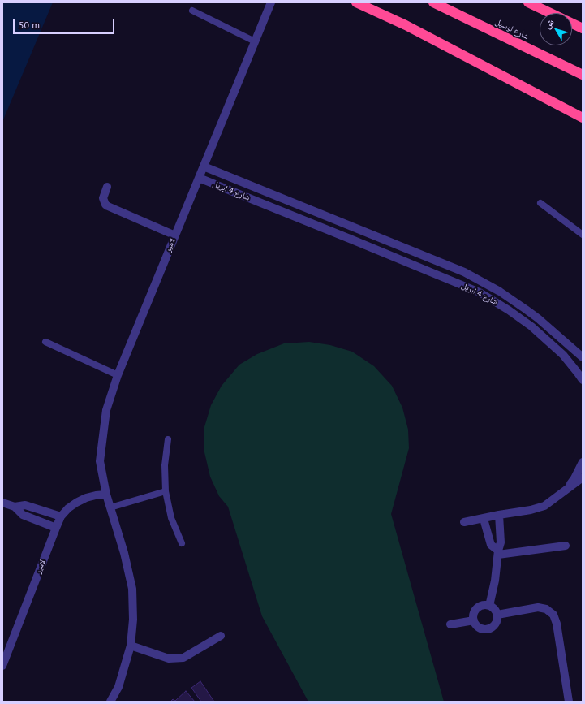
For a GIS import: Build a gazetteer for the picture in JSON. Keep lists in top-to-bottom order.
{
  "streets": {
    "highway": ["شارع لوسيل"],
    "street": ["شارع 4 ابريل", "لامير"]
  },
  "crossings": [
    ["شارع 4 ابريل", "لامير"]
  ],
  "scale_bar": "50 m",
  "north": "top left"
}
